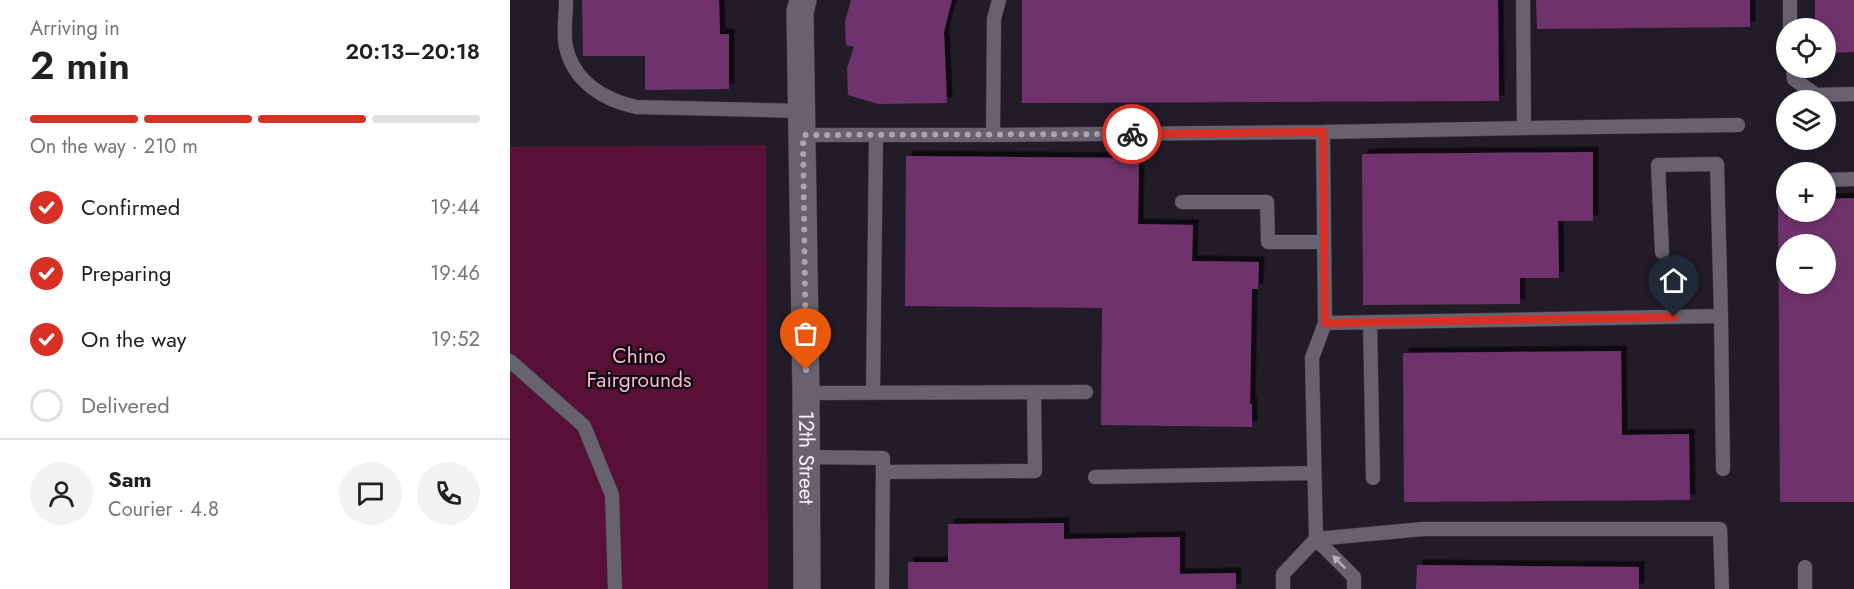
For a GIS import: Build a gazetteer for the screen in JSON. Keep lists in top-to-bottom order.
{
  "streets": {
    "street": ["12th Street"]
  },
  "parks": ["Chino Fairgrounds"],
  "page": {
    "heading": ["2 min", "Arriving in", "20:13–20:18"],
    "panel": ["Sam", "Courier · 4.8"],
    "map_buttons": ["+", "−"],
    "bar": "On the way · 210 m",
    "list": [
      ["Confirmed", "19:44"],
      ["Preparing", "19:46"],
      ["On the way", "19:52"],
      "Delivered"
    ]
  }
}
